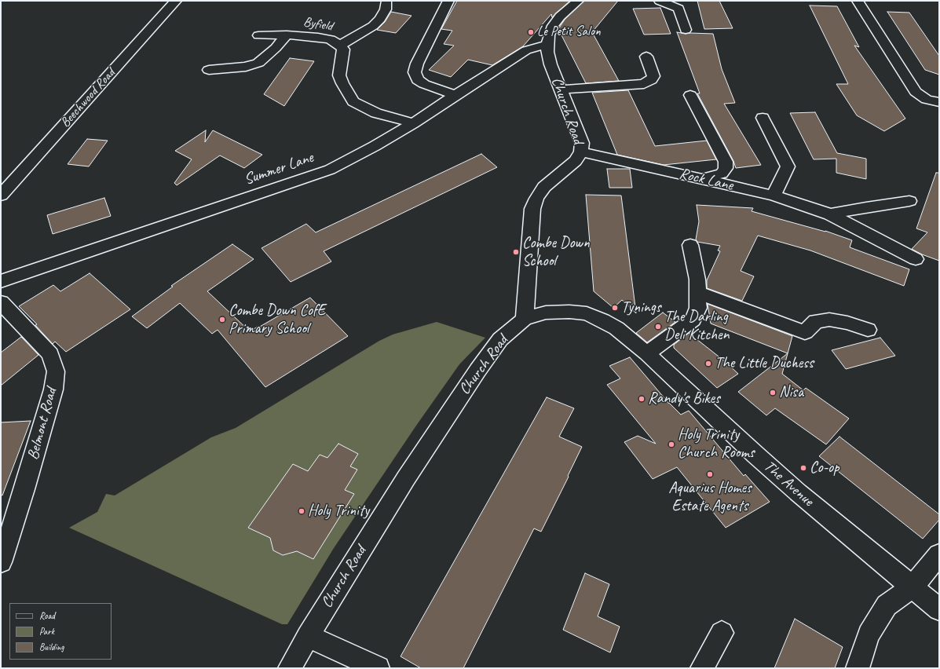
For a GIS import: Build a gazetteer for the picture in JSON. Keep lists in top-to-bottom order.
{
  "streets": {
    "street": [
      "Byfield",
      "Beechwood Road",
      "Church Road",
      "Summer Lane",
      "Rock Lane",
      "Belmont Road",
      "The Avenue"
    ]
  },
  "crossings": [
    ["Byfield", "Summer Lane"],
    ["Church Road", "Summer Lane"],
    ["Church Road", "Rock Lane"],
    ["Church Road", "The Avenue"]
  ],
  "places": [
    "Le Petit Salon",
    "Combe Down School",
    "Tynings",
    "Combe Down CofE Primary School",
    "The Darling Deli Kitchen",
    "The Little Duchess",
    "Nisa",
    "Randy's Bikes",
    "Holy Trinity Church Rooms",
    "Co-op",
    "Aquarius Homes Estate Agents",
    "Holy Trinity"
  ],
  "legend": ["Road", "Park", "Building"]
}
